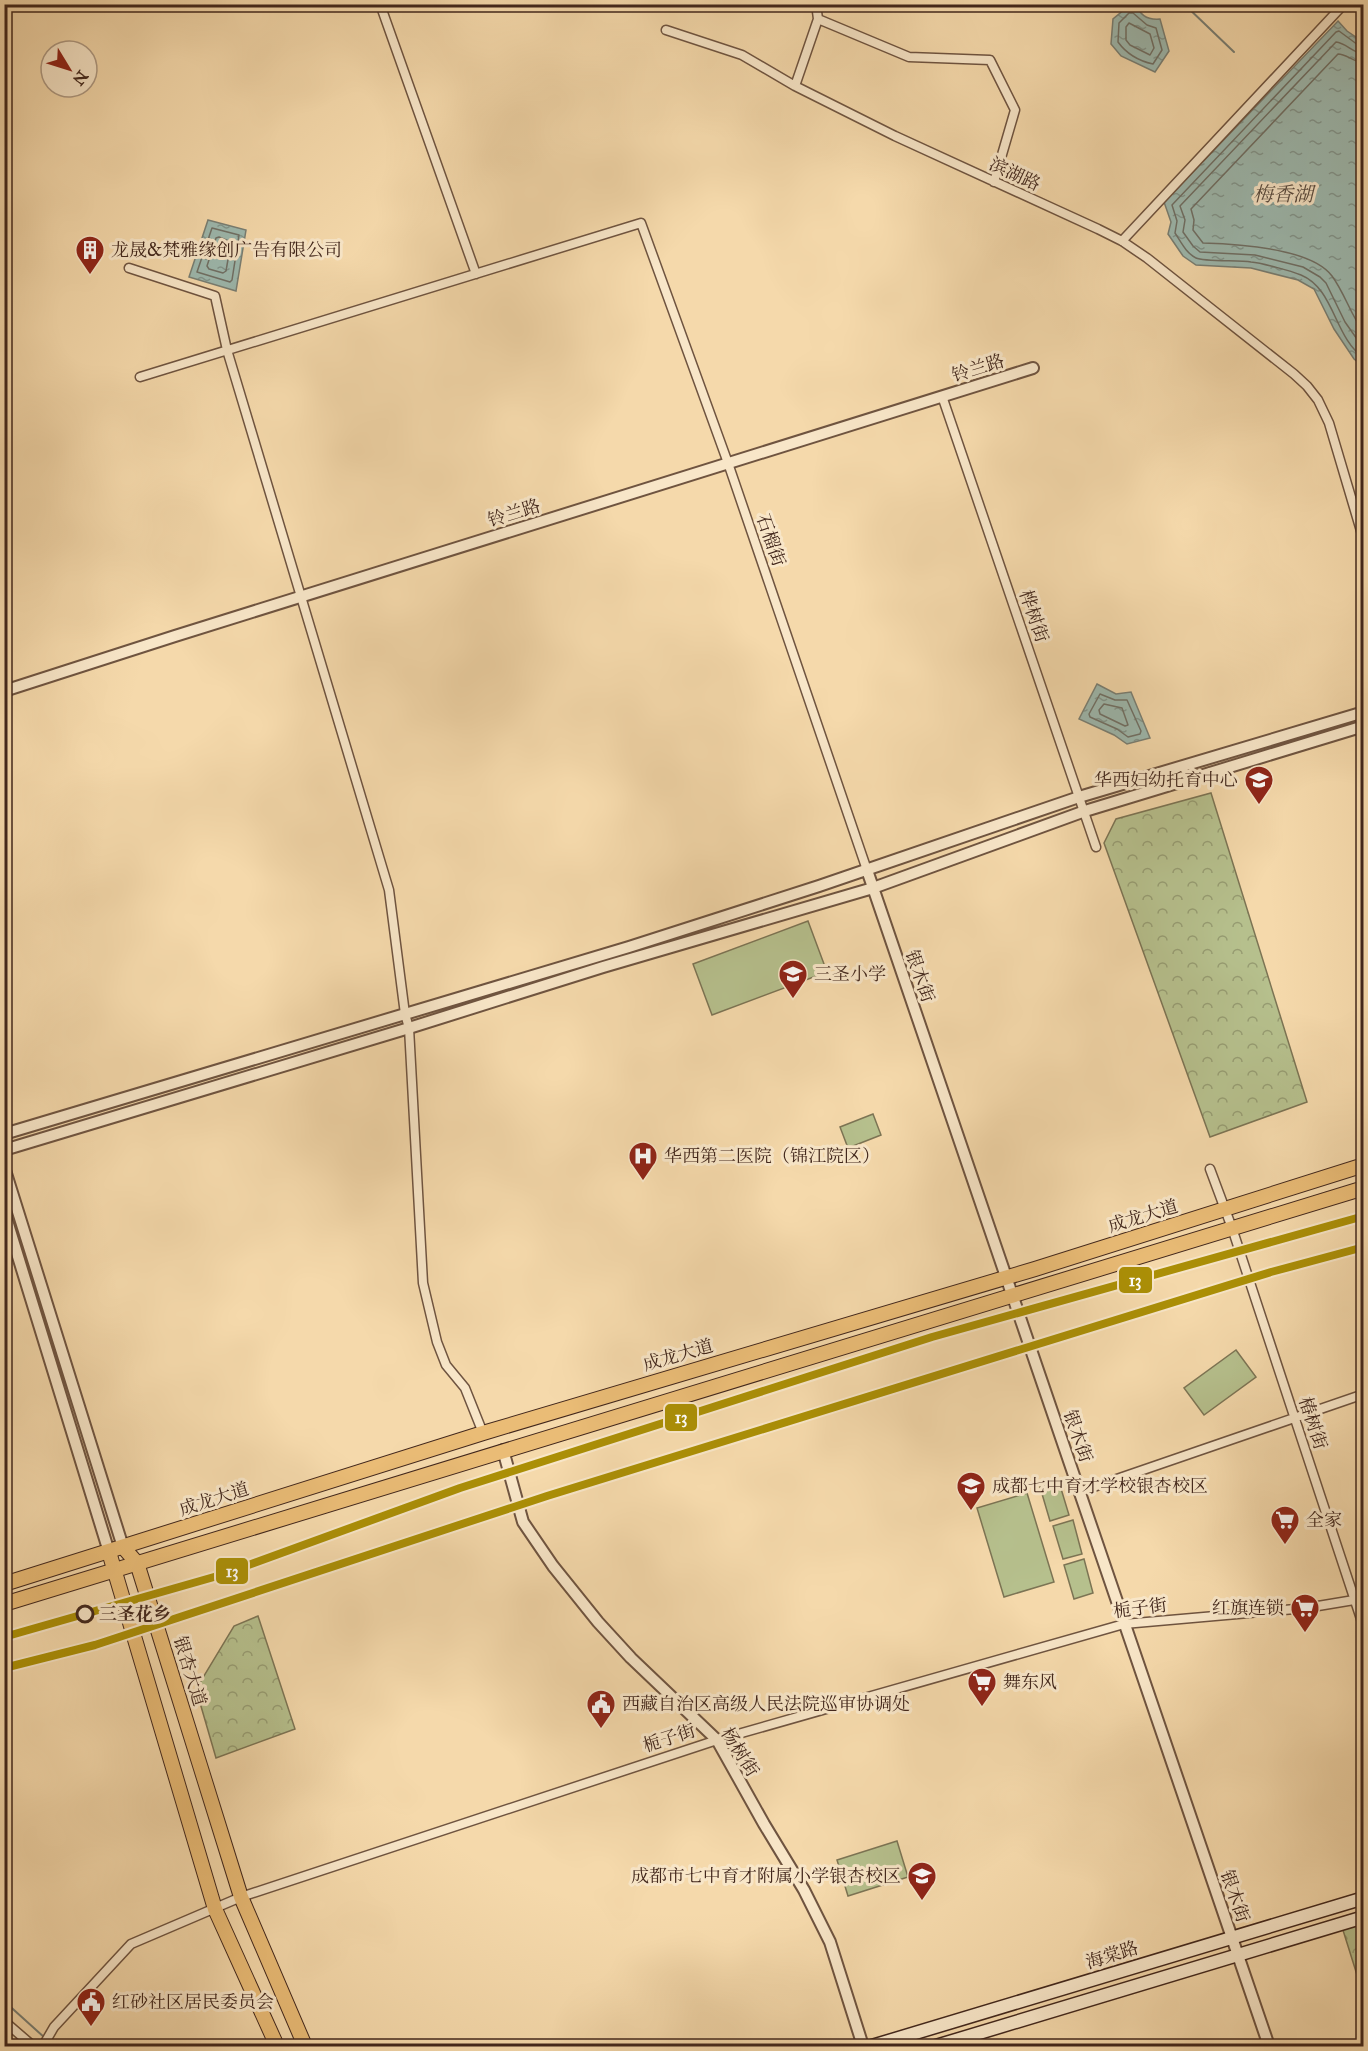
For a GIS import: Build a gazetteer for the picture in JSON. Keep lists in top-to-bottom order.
{
  "streets": {
    "main road": ["成龙大道", "银杏大道", "海棠路"],
    "street": [
      "滨湖路",
      "铃兰路",
      "石榴街",
      "桦树街",
      "银木街",
      "椿树街",
      "栀子街",
      "杨树街"
    ]
  },
  "crossings": [
    ["铃兰路", "石榴街"],
    ["铃兰路", "桦树街"],
    ["石榴街", "银木街"],
    ["银木街", "成龙大道"],
    ["银木街", "栀子街"],
    ["银木街", "海棠路"],
    ["成龙大道", "椿树街"],
    ["成龙大道", "银杏大道"],
    ["成龙大道", "杨树街"],
    ["椿树街", "栀子街"],
    ["栀子街", "银杏大道"],
    ["栀子街", "杨树街"]
  ],
  "water": ["梅香湖"],
  "places": {
    "building": ["龙晟&梵雅缘创广告有限公司"],
    "school or university": [
      "华西妇幼托育中心",
      "三圣小学",
      "成都七中育才学校银杏校区",
      "成都市七中育才附属小学银杏校区"
    ],
    "hospital": ["华西第二医院（锦江院区）"],
    "supermarket": ["全家", "红旗连锁", "舞东风"],
    "other": ["三圣花乡"],
    "public building": ["西藏自治区高级人民法院巡审协调处", "红砂社区居民委员会"]
  },
  "lines": ["transit line 13"],
  "north": "bottom right"
}
